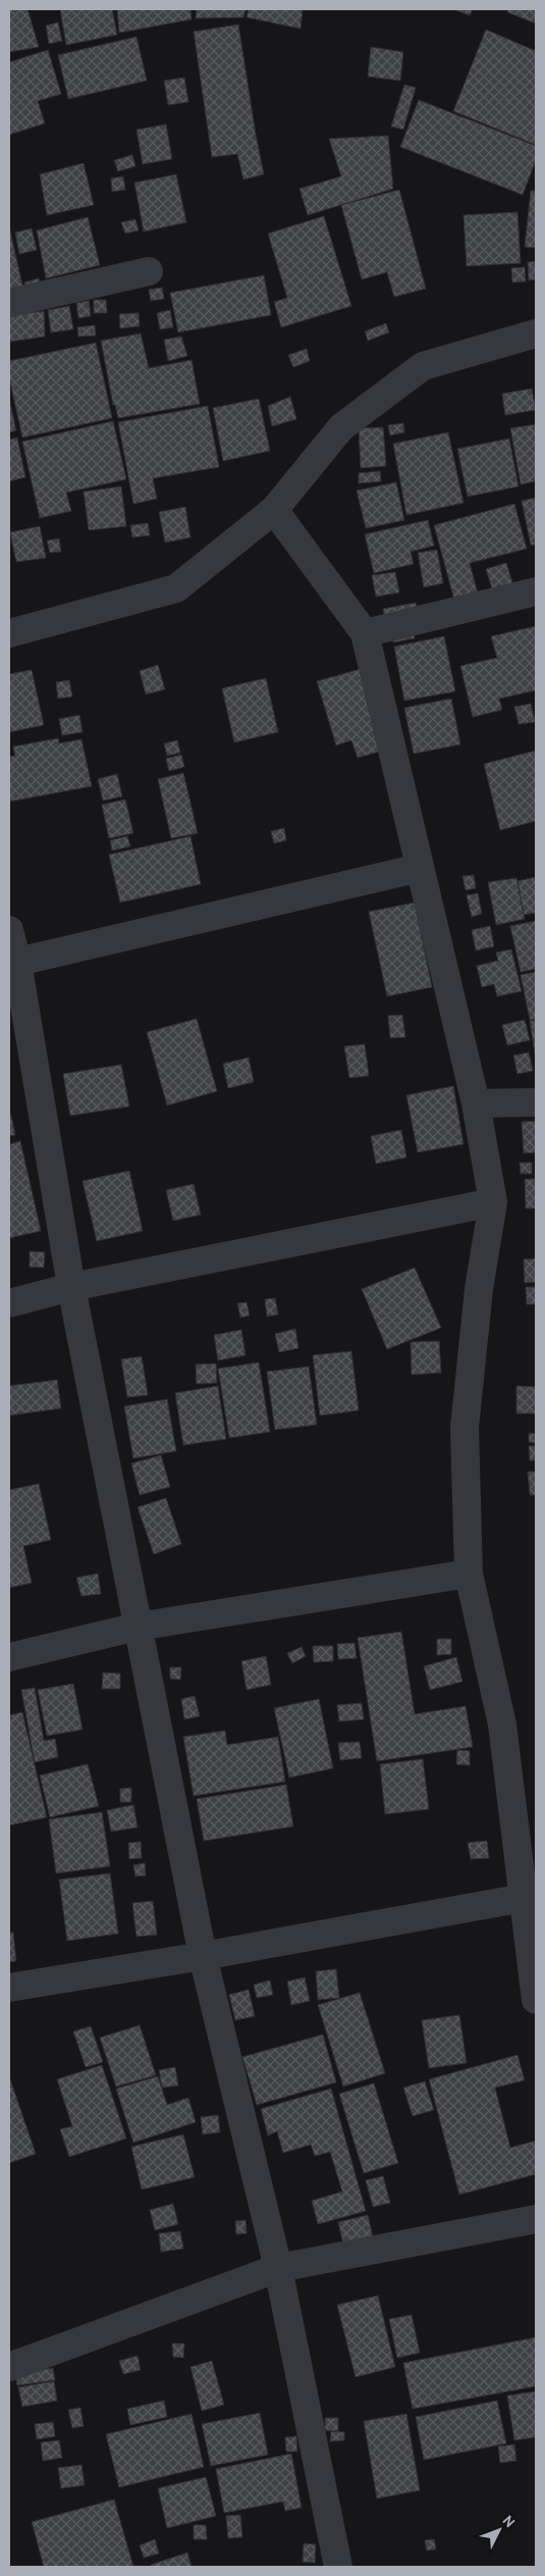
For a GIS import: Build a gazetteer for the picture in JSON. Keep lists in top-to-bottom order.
{
  "north": "top right"
}
